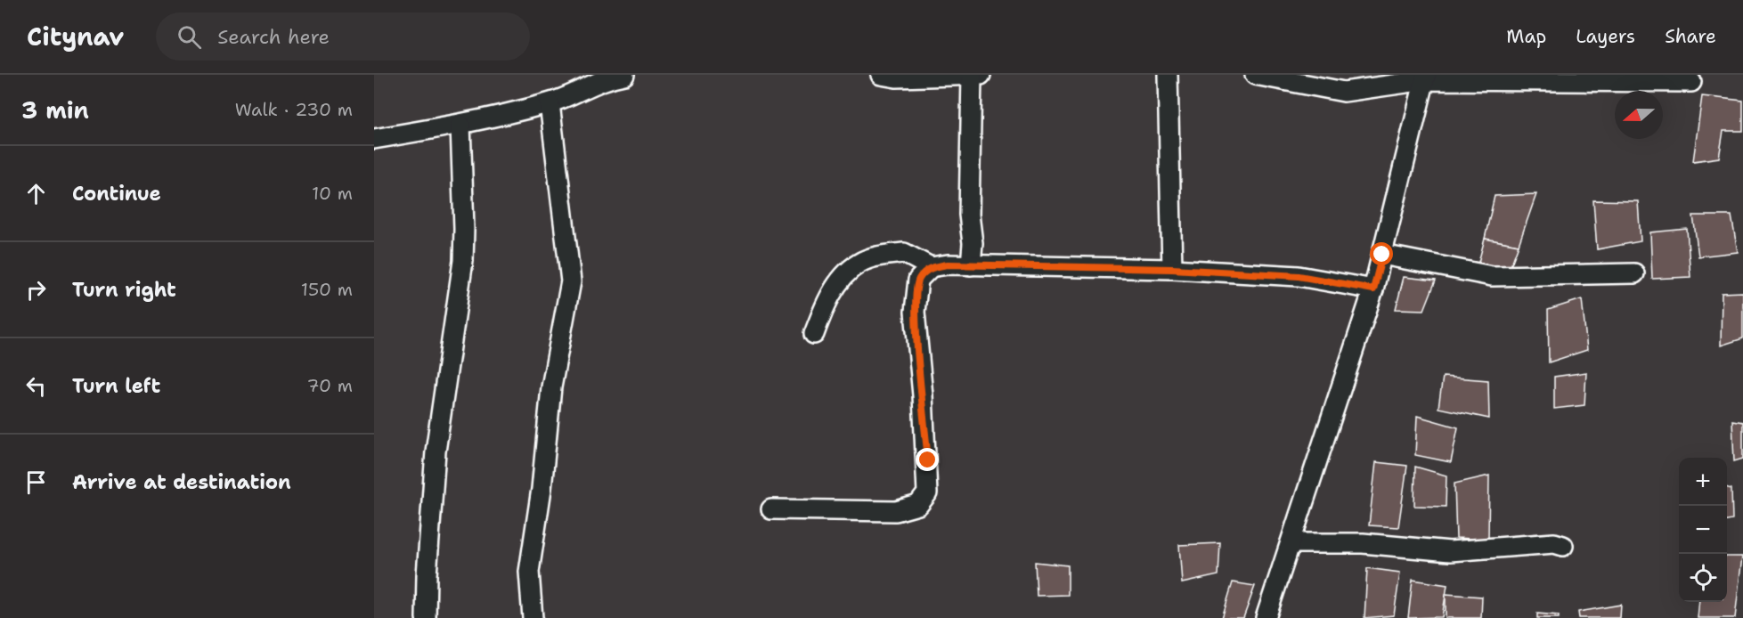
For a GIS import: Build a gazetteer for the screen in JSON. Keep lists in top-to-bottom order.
{
  "north": "left",
  "page": {
    "header": "Citynav",
    "search": "Search here",
    "nav": ["Map", "Layers", "Share"],
    "heading": ["3 min", "Walk · 230 m"],
    "list": [
      ["Continue", "10 m"],
      ["Turn right", "150 m"],
      ["Turn left", "70 m"],
      "Arrive at destination"
    ],
    "map_buttons": ["+", "−"]
  }
}
